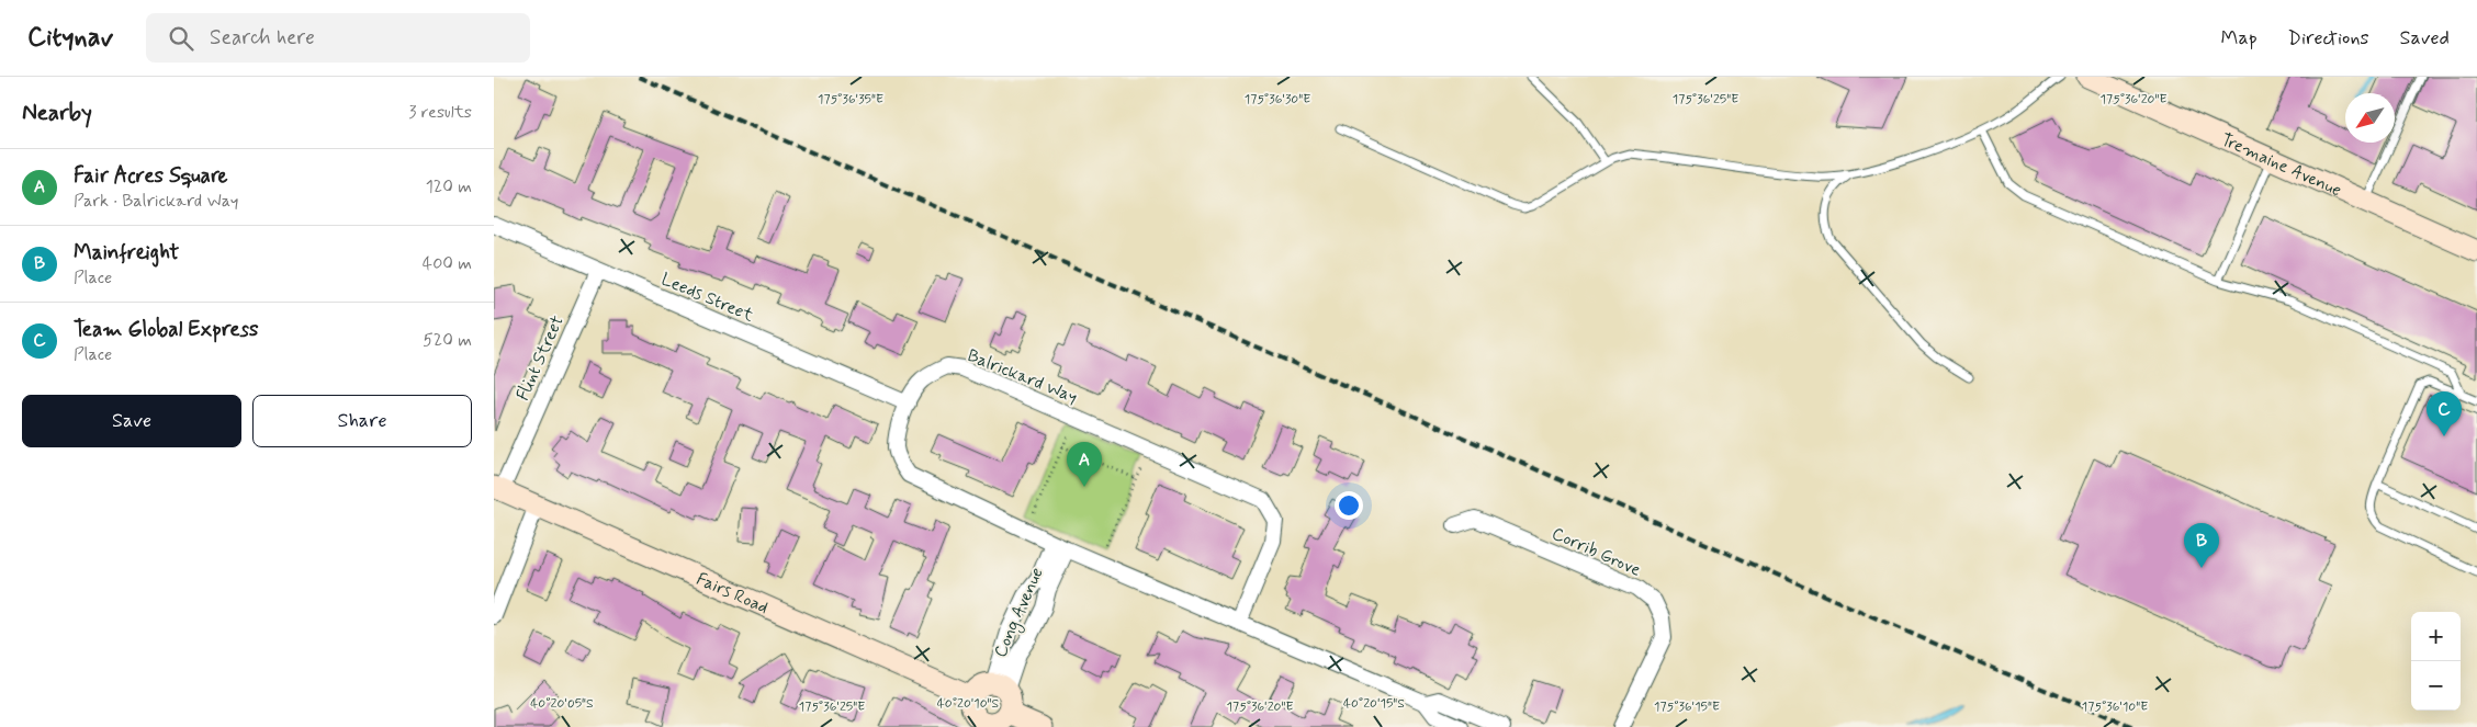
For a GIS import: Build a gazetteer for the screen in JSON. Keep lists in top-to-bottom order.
{
  "streets": {
    "street": [
      "Tremaine Avenue",
      "Leeds Street",
      "Flint Street",
      "Balrickard Way",
      "Corrib Grove",
      "Fairs Road",
      "Cong Avenue"
    ]
  },
  "crossings": [
    ["Leeds Street", "Flint Street"],
    ["Leeds Street", "Balrickard Way"],
    ["Flint Street", "Fairs Road"],
    ["Balrickard Way", "Cong Avenue"],
    ["Fairs Road", "Cong Avenue"]
  ],
  "north": "bottom left",
  "page": {
    "header": "Citynav",
    "search": "Search here",
    "nav": ["Map", "Directions", "Saved"],
    "heading": ["Nearby", "3 results"],
    "list": [
      {
        "mark": "A",
        "name": "Fair Acres Square",
        "note": "Park · Balrickard Way",
        "value": "120 m"
      },
      {
        "mark": "B",
        "name": "Mainfreight",
        "note": "Place",
        "value": "400 m"
      },
      {
        "mark": "C",
        "name": "Team Global Express",
        "note": "Place",
        "value": "520 m"
      }
    ],
    "buttons": ["Save", "Share"],
    "pins": ["C", "A", "B"],
    "map_buttons": ["+", "−"]
  },
  "coordinates": [
    "175°36'35\"E",
    "175°36'30\"E",
    "175°36'25\"E",
    "175°36'20\"E",
    "40°20'05\"S",
    "40°20'10\"S",
    "40°20'15\"S",
    "175°36'15\"E",
    "175°36'10\"E"
  ]
}
